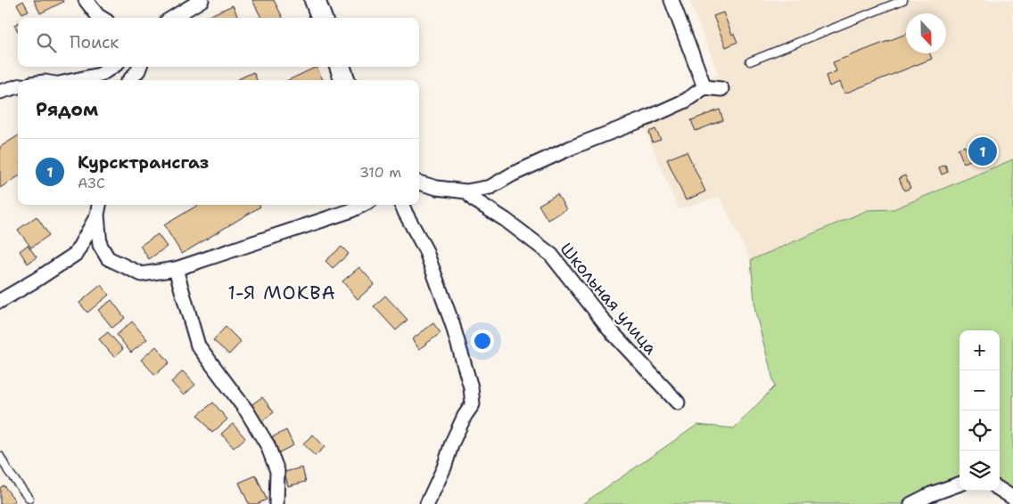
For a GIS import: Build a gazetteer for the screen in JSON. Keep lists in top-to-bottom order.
{
  "streets": {
    "street": ["Школьная улица"]
  },
  "districts": ["1-Я МОКВА"],
  "north": "bottom",
  "page": {
    "search": "Поиск",
    "heading": "Рядом",
    "pins": "1",
    "list": [
      {
        "mark": "1",
        "name": "Курсктрансгаз",
        "note": "АЗС",
        "value": "310 m"
      }
    ],
    "map_buttons": ["+", "−"]
  }
}
